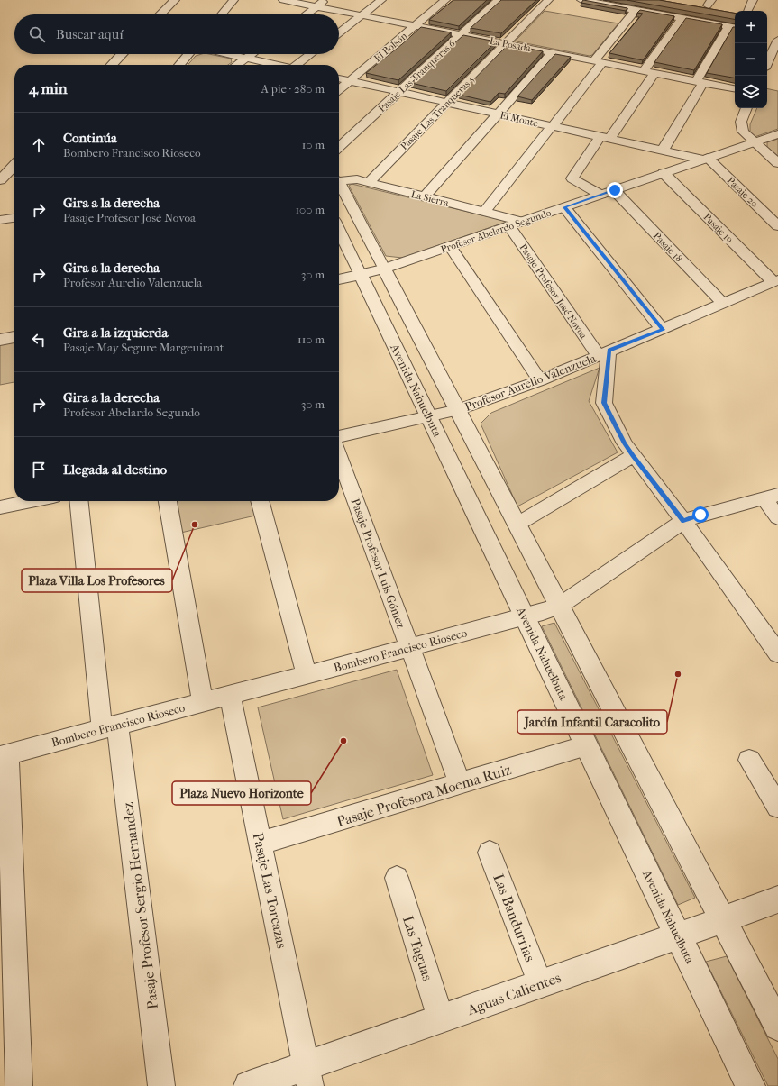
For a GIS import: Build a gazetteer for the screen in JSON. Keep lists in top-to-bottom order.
{
  "streets": {
    "street": [
      "La Posada",
      "El Bolsón",
      "Pasaje Las Tranqueras 6",
      "Pasaje Las Tranqueras 5",
      "El Monte",
      "Pasaje 20",
      "La Sierra",
      "Pasaje 19",
      "Profesor Abelardo Segundo",
      "Pasaje 18",
      "Pasaje Profesor José Novoa",
      "Profesor Aurelio Valenzuela",
      "Avenida Nahuelbuta",
      "Pasaje Profesor Luis Gómez",
      "Bombero Francisco Rioseco",
      "Pasaje Profesora Moema Ruiz",
      "Pasaje Las Torcazas",
      "Pasaje Profesor Sergio Hernandez",
      "Las Bandurrias",
      "Las Taguas",
      "Aguas Calientes"
    ]
  },
  "crossings": [
    ["La Posada", "El Bolsón"],
    ["La Posada", "Pasaje Las Tranqueras 6"],
    ["La Posada", "Pasaje Las Tranqueras 5"],
    ["El Bolsón", "El Monte"],
    ["Pasaje Las Tranqueras 6", "El Monte"],
    ["Pasaje Las Tranqueras 5", "El Monte"],
    ["Pasaje Las Tranqueras 5", "La Sierra"],
    ["El Monte", "Pasaje 20"],
    ["El Monte", "Profesor Abelardo Segundo"],
    ["Pasaje 20", "Profesor Abelardo Segundo"],
    ["La Sierra", "Profesor Abelardo Segundo"],
    ["Pasaje 19", "Profesor Abelardo Segundo"],
    ["Pasaje 19", "Profesor Aurelio Valenzuela"],
    ["Profesor Abelardo Segundo", "Pasaje 18"],
    ["Profesor Abelardo Segundo", "Pasaje Profesor José Novoa"],
    ["Profesor Abelardo Segundo", "Avenida Nahuelbuta"],
    ["Pasaje 18", "Profesor Aurelio Valenzuela"],
    ["Pasaje Profesor José Novoa", "Profesor Aurelio Valenzuela"],
    ["Profesor Aurelio Valenzuela", "Avenida Nahuelbuta"],
    ["Avenida Nahuelbuta", "Bombero Francisco Rioseco"],
    ["Avenida Nahuelbuta", "Pasaje Profesora Moema Ruiz"],
    ["Avenida Nahuelbuta", "Aguas Calientes"],
    ["Pasaje Profesor Luis Gómez", "Bombero Francisco Rioseco"],
    ["Pasaje Profesor Luis Gómez", "Pasaje Profesora Moema Ruiz"],
    ["Bombero Francisco Rioseco", "Pasaje Las Torcazas"],
    ["Bombero Francisco Rioseco", "Pasaje Profesor Sergio Hernandez"],
    ["Pasaje Profesora Moema Ruiz", "Pasaje Las Torcazas"],
    ["Pasaje Las Torcazas", "Aguas Calientes"],
    ["Las Bandurrias", "Aguas Calientes"],
    ["Las Taguas", "Aguas Calientes"]
  ],
  "places": ["Plaza Villa Los Profesores", "Jardín Infantil Caracolito", "Plaza Nuevo Horizonte"],
  "page": {
    "map_buttons": ["+", "−"],
    "search": "Buscar aquí",
    "heading": ["4 min", "A pie · 280 m"],
    "list": [
      ["Continúa", "Bombero Francisco Rioseco", "10 m"],
      ["Gira a la derecha", "Pasaje Profesor José Novoa", "100 m"],
      ["Gira a la derecha", "Profesor Aurelio Valenzuela", "30 m"],
      ["Gira a la izquierda", "Pasaje May Segure Margeuirant", "110 m"],
      ["Gira a la derecha", "Profesor Abelardo Segundo", "30 m"],
      "Llegada al destino"
    ]
  }
}
